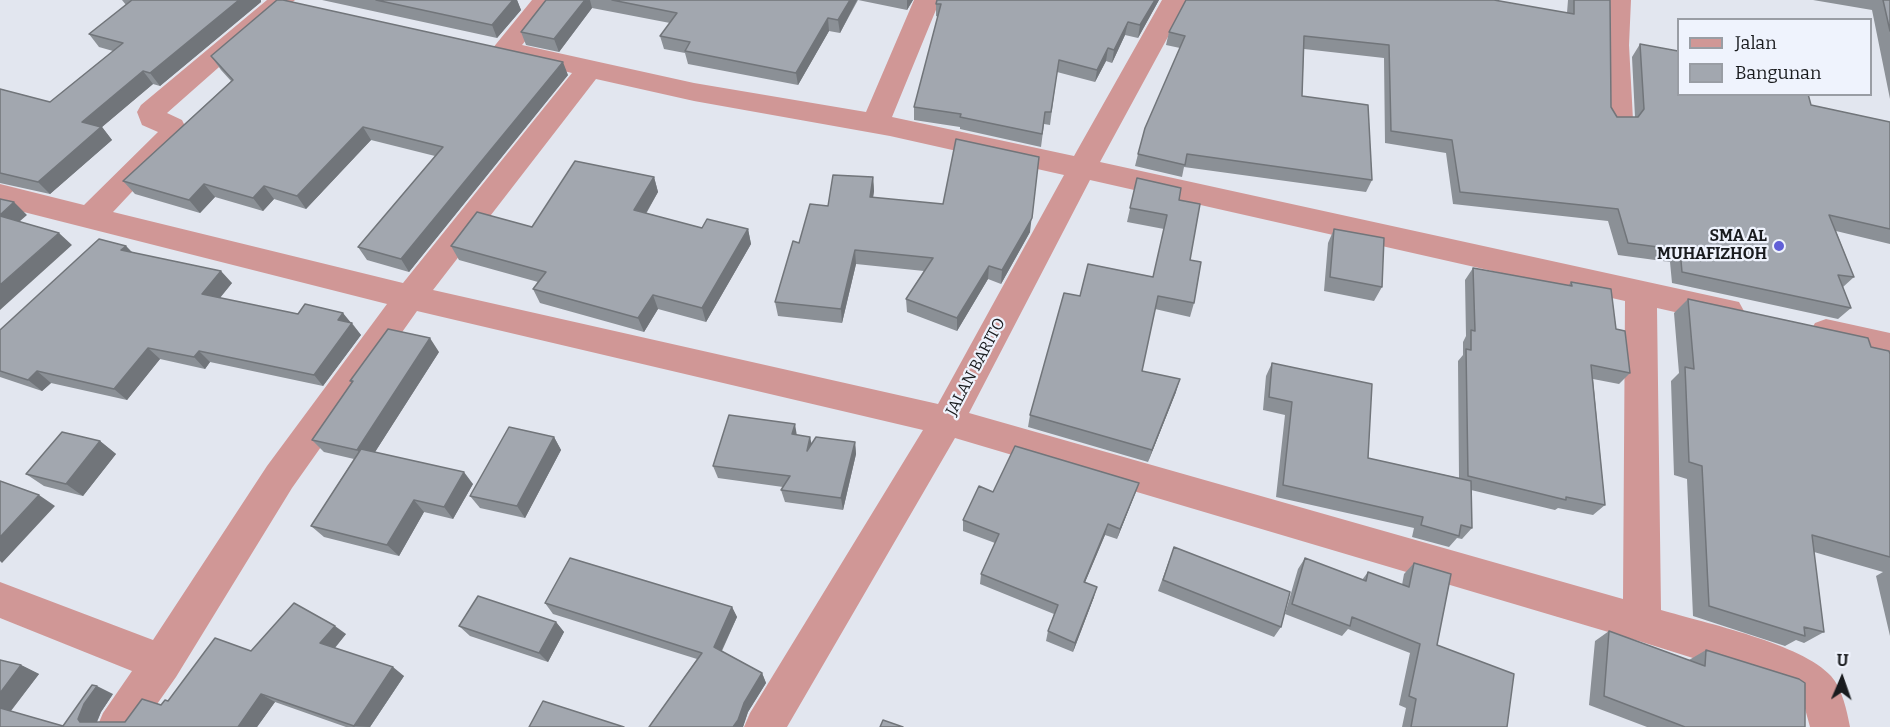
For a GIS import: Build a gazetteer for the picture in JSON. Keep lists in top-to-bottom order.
{
  "streets": {
    "street": ["JALAN BARITO"]
  },
  "places": ["SMA AL MUHAFIZHOH"],
  "legend": ["Jalan", "Bangunan"],
  "north": "top"
}
